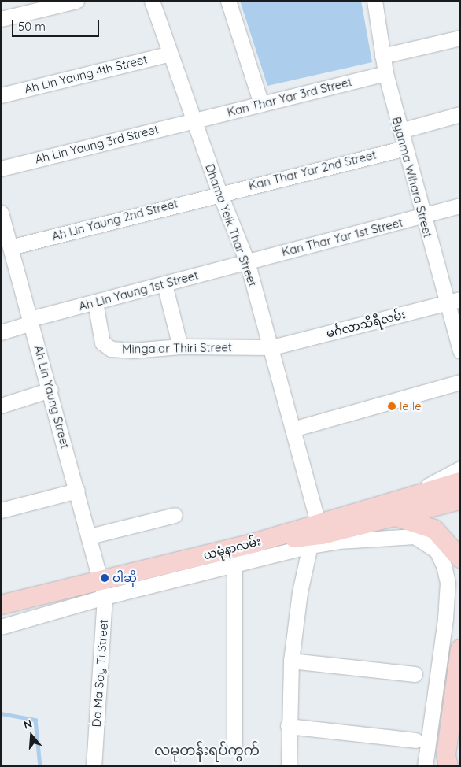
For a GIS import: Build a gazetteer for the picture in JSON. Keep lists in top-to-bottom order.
{
  "streets": {
    "main road": ["ယမုံနာလမ်း"],
    "street": [
      "Ah Lin Yaung 4th Street",
      "Kan Thar Yar 3rd Street",
      "Ah Lin Yaung 3rd Street",
      "Kan Thar Yar 2nd Street",
      "Byanma Wihara Street",
      "Ah Lin Yaung 2nd Street",
      "Dhama Yeik Thar Street",
      "Kan Thar Yar 1st Street",
      "Ah Lin Yaung 1st Street",
      "မင်္ဂလာသိရီလမ်း",
      "Mingalar Thiri Street",
      "Ah Lin Yaung Street",
      "Da Ma Say Ti Street"
    ]
  },
  "crossings": [
    ["Ah Lin Yaung 4th Street", "Dhama Yeik Thar Street"],
    ["Kan Thar Yar 3rd Street", "Ah Lin Yaung 3rd Street"],
    ["Kan Thar Yar 3rd Street", "Byanma Wihara Street"],
    ["Kan Thar Yar 3rd Street", "Dhama Yeik Thar Street"],
    ["Ah Lin Yaung 3rd Street", "Dhama Yeik Thar Street"],
    ["Kan Thar Yar 2nd Street", "Byanma Wihara Street"],
    ["Kan Thar Yar 2nd Street", "Ah Lin Yaung 2nd Street"],
    ["Kan Thar Yar 2nd Street", "Dhama Yeik Thar Street"],
    ["Byanma Wihara Street", "Kan Thar Yar 1st Street"],
    ["Byanma Wihara Street", "မင်္ဂလာသိရီလမ်း"],
    ["Ah Lin Yaung 2nd Street", "Dhama Yeik Thar Street"],
    ["Ah Lin Yaung 2nd Street", "Ah Lin Yaung Street"],
    ["Dhama Yeik Thar Street", "Kan Thar Yar 1st Street"],
    ["Dhama Yeik Thar Street", "Ah Lin Yaung 1st Street"],
    ["Dhama Yeik Thar Street", "မင်္ဂလာသိရီလမ်း"],
    ["Dhama Yeik Thar Street", "Mingalar Thiri Street"],
    ["Dhama Yeik Thar Street", "ယမုံနာလမ်း"],
    ["Kan Thar Yar 1st Street", "Ah Lin Yaung 1st Street"],
    ["Ah Lin Yaung 1st Street", "Mingalar Thiri Street"],
    ["Ah Lin Yaung 1st Street", "Ah Lin Yaung Street"],
    ["မင်္ဂလာသိရီလမ်း", "Mingalar Thiri Street"],
    ["Ah Lin Yaung Street", "ယမုံနာလမ်း"],
    ["Ah Lin Yaung Street", "Da Ma Say Ti Street"],
    ["ယမုံနာလမ်း", "Da Ma Say Ti Street"]
  ],
  "districts": ["လမုတန်းရပ်ကွက်"],
  "places": ["le le", "ဝါဆို"],
  "scale_bar": "50 m",
  "north": "top"
}
